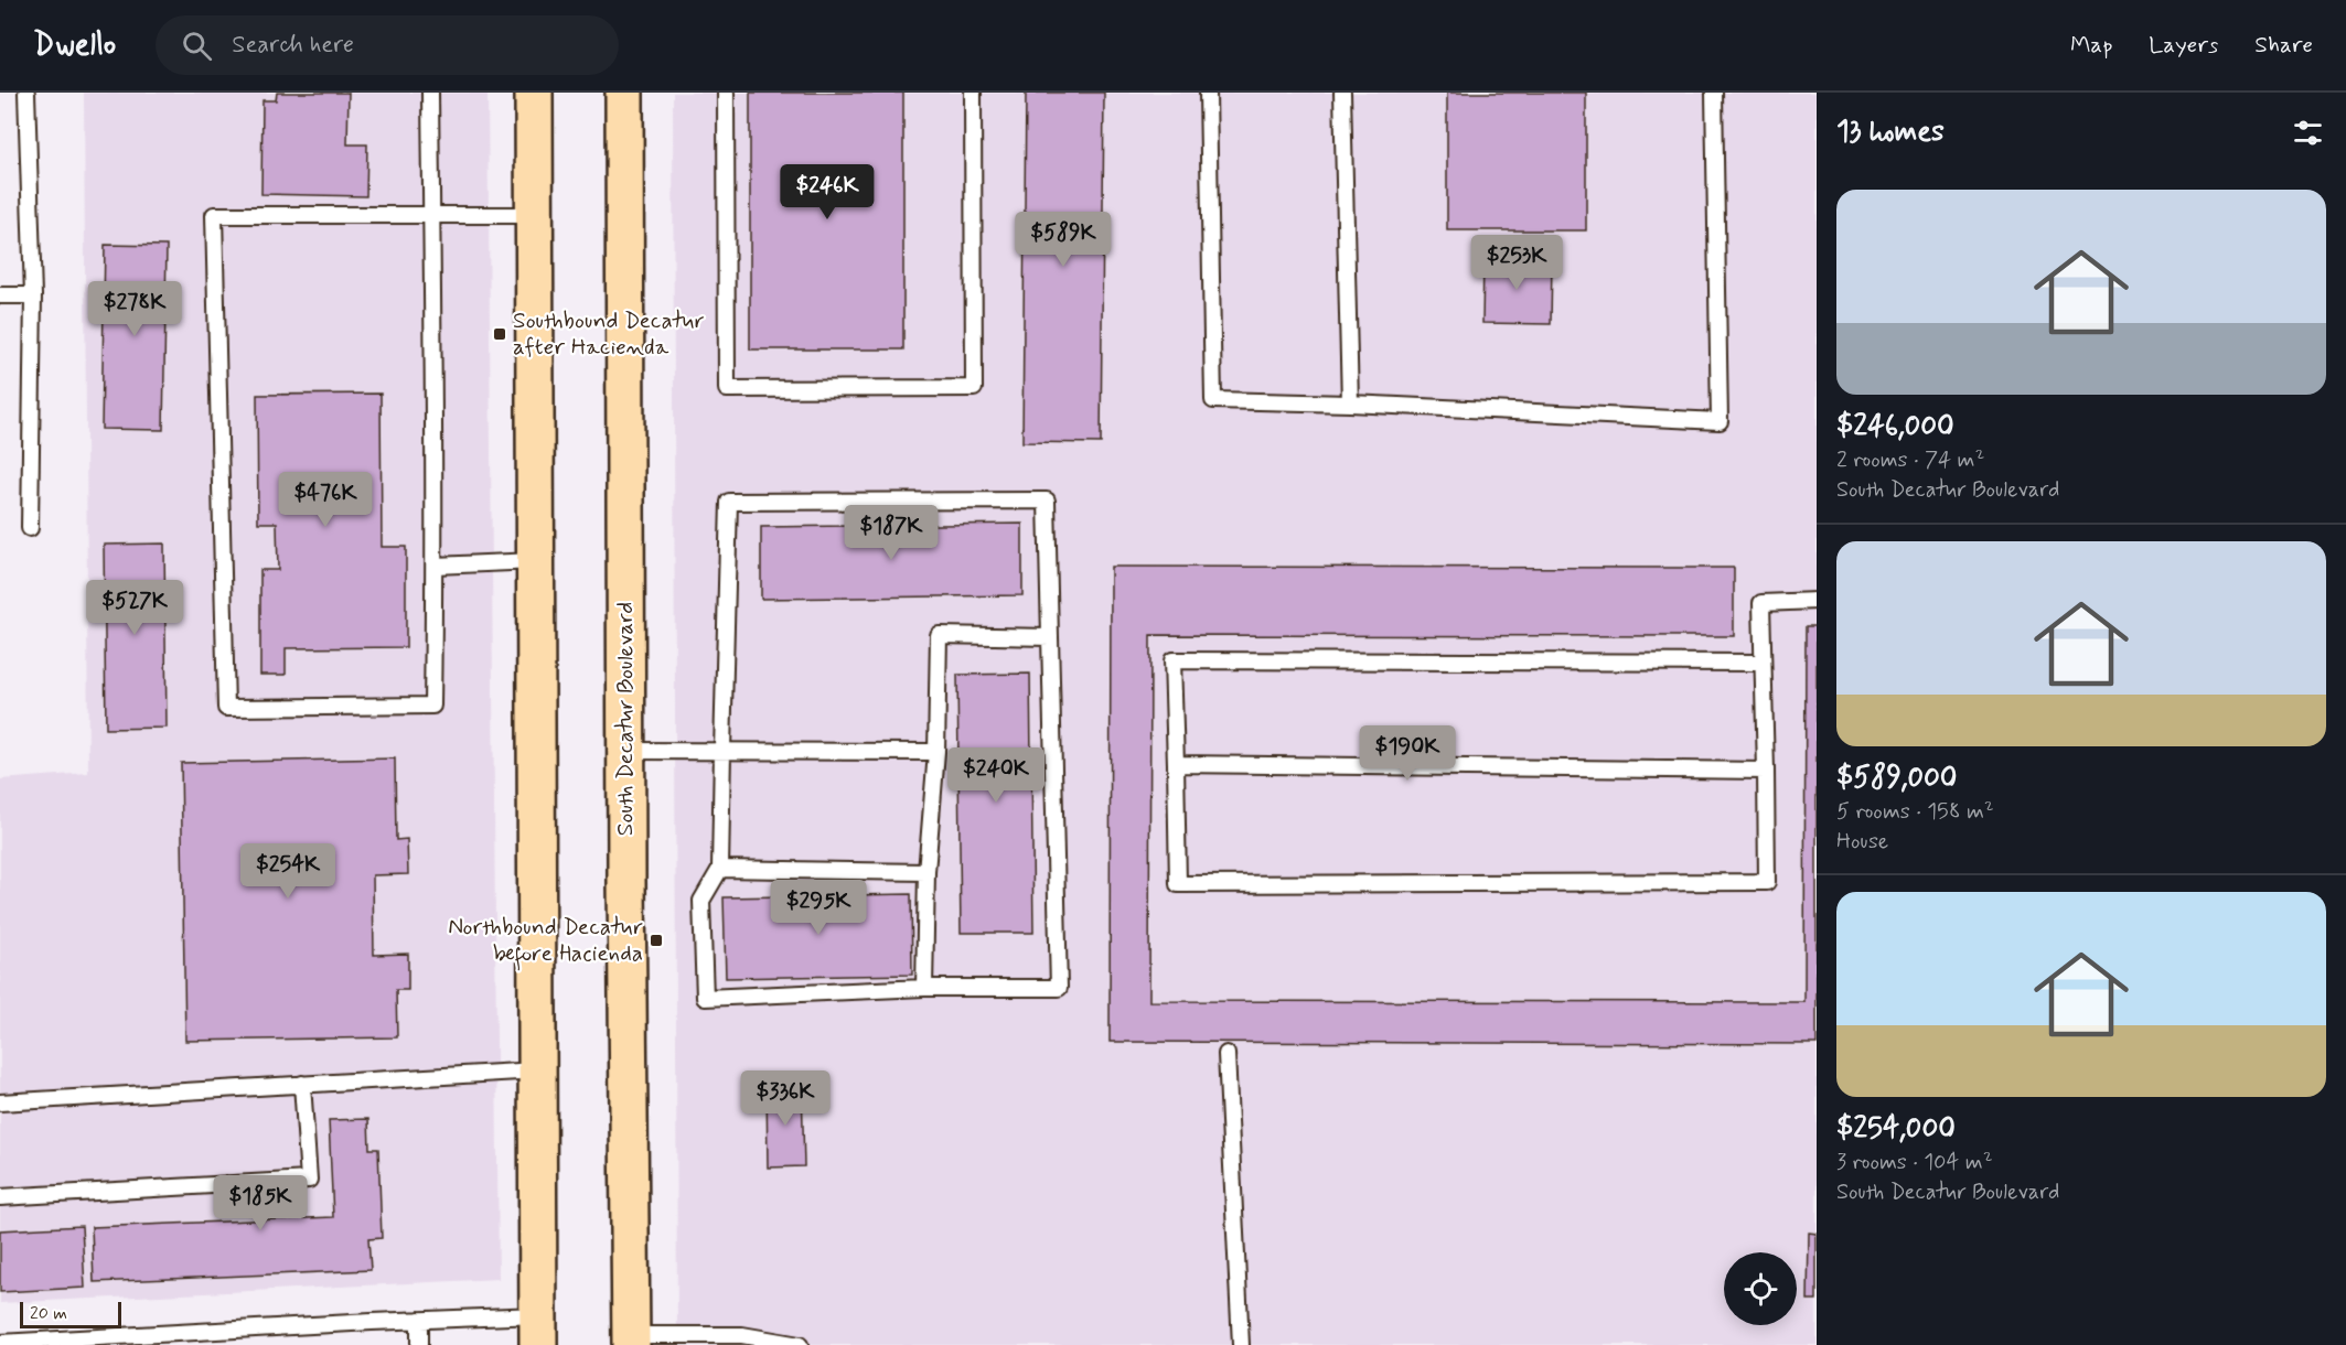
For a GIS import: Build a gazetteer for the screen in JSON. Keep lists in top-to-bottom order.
{
  "streets": {
    "main road": ["South Decatur Boulevard"]
  },
  "places": {
    "transit": ["Southbound Decatur after Hacienda", "Northbound Decatur before Hacienda"]
  },
  "scale_bar": "20 m",
  "page": {
    "header": "Dwello",
    "search": "Search here",
    "nav": ["Map", "Layers", "Share"],
    "heading": "13 homes",
    "price": [
      "$246K",
      "$589K",
      "$253K",
      "$278K",
      "$476K",
      "$187K",
      "$527K",
      "$190K",
      "$240K",
      "$254K",
      "$295K",
      "$336K",
      "$185K"
    ],
    "list": [
      {
        "name": "$246,000",
        "note": "2 rooms · 74 m² · South Decatur Boulevard"
      },
      {
        "name": "$589,000",
        "note": "5 rooms · 158 m² · House"
      },
      {
        "name": "$254,000",
        "note": "3 rooms · 104 m² · South Decatur Boulevard"
      }
    ],
    "scale": "20 m"
  }
}
